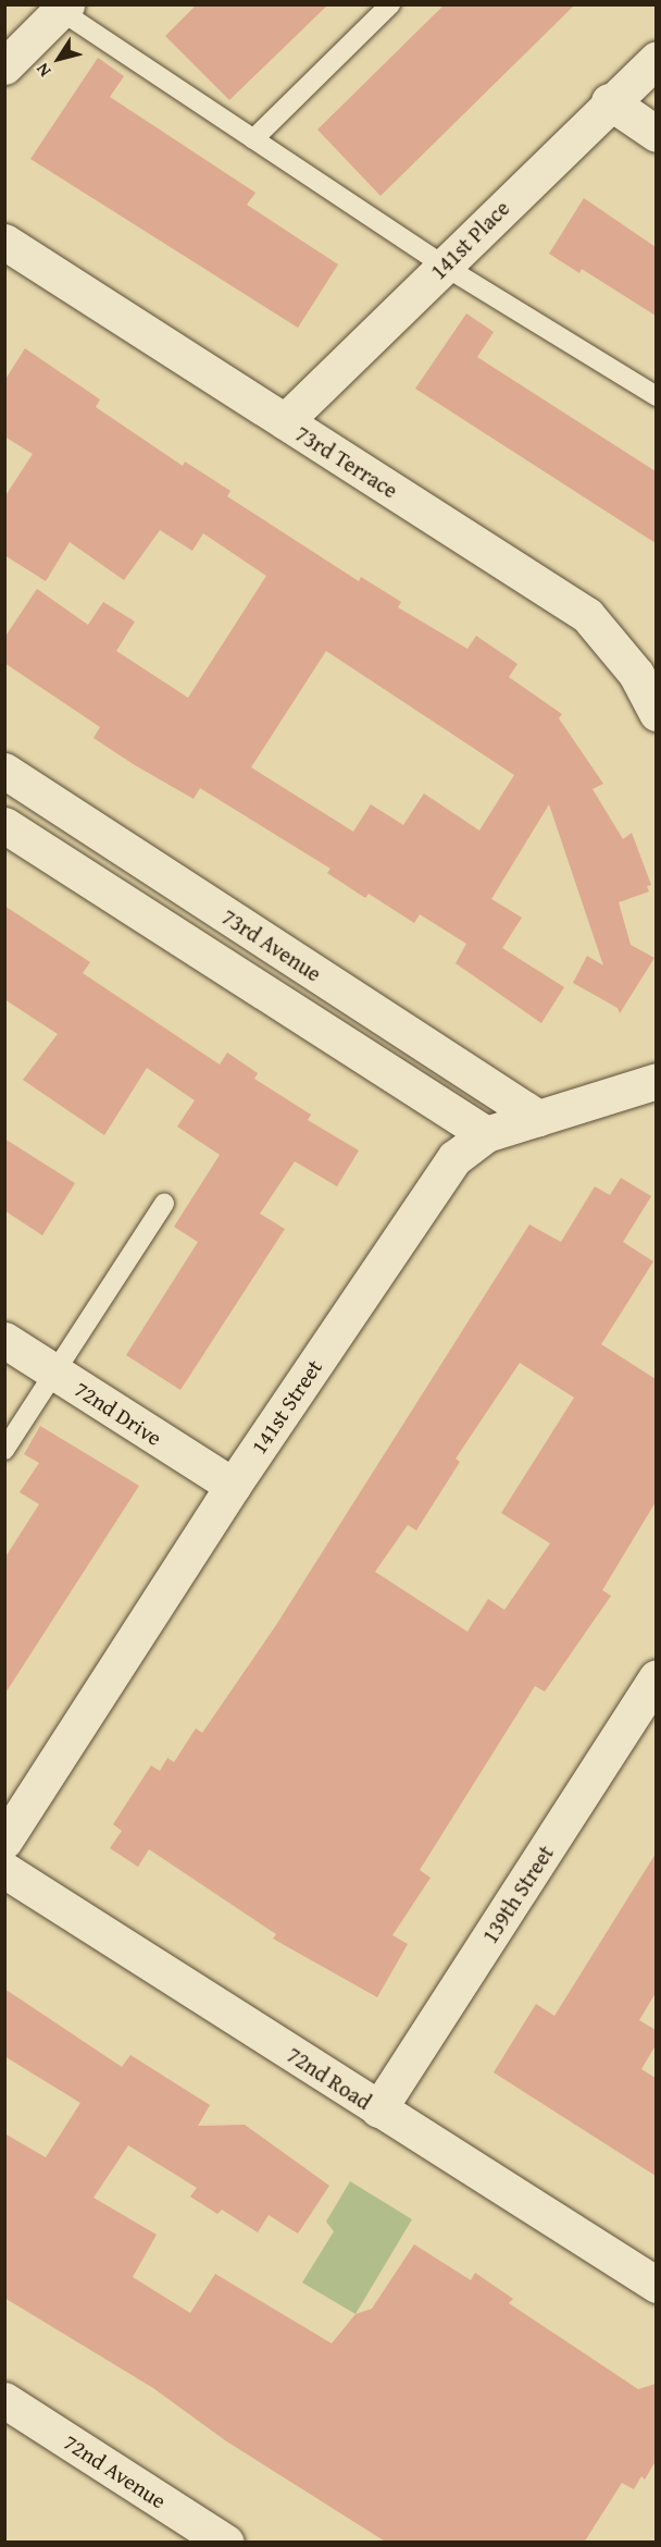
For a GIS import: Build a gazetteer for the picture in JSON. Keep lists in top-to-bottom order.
{
  "streets": {
    "street": [
      "141st Place",
      "73rd Terrace",
      "73rd Avenue",
      "141st Street",
      "72nd Drive",
      "139th Street",
      "72nd Road",
      "72nd Avenue"
    ]
  },
  "crossings": [
    ["141st Place", "73rd Terrace"],
    ["73rd Avenue", "141st Street"],
    ["141st Street", "72nd Drive"],
    ["139th Street", "72nd Road"]
  ],
  "north": "bottom left"
}
